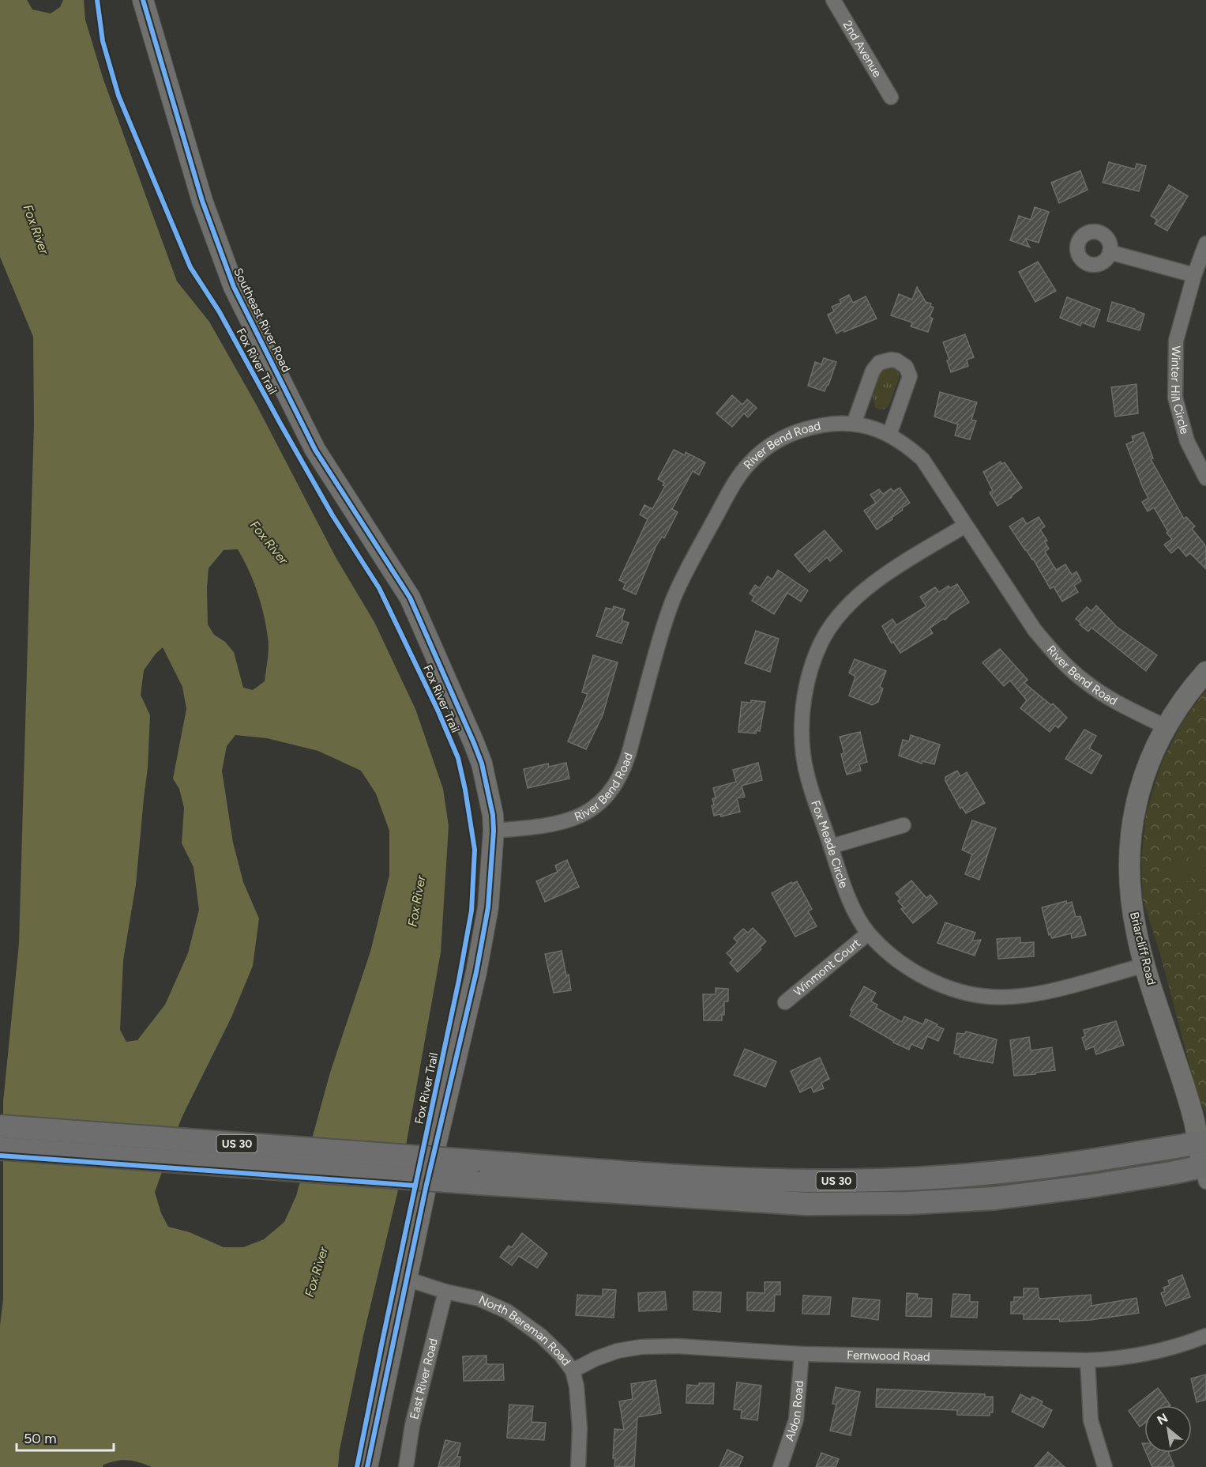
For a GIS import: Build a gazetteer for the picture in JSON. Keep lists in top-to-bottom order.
{
  "streets": {
    "main road": ["US 30"],
    "street": [
      "2nd Avenue",
      "Southeast River Road",
      "Winter Hill Circle",
      "River Bend Road",
      "Fox Meade Circle",
      "Briarcliff Road",
      "Winmont Court",
      "North Bereman Road",
      "Fernwood Road",
      "East River Road",
      "Aldon Road"
    ],
    "cycle path": ["Fox River Trail"]
  },
  "crossings": [
    ["Southeast River Road", "River Bend Road"],
    ["Southeast River Road", "North Bereman Road"],
    ["River Bend Road", "Fox Meade Circle"],
    ["River Bend Road", "Briarcliff Road"],
    ["Fox Meade Circle", "Briarcliff Road"],
    ["Fox Meade Circle", "Winmont Court"],
    ["Briarcliff Road", "US 30"],
    ["North Bereman Road", "Fernwood Road"],
    ["North Bereman Road", "East River Road"],
    ["Fernwood Road", "Aldon Road"]
  ],
  "water": ["Fox River"],
  "scale_bar": "50 m",
  "north": "top left"
}
